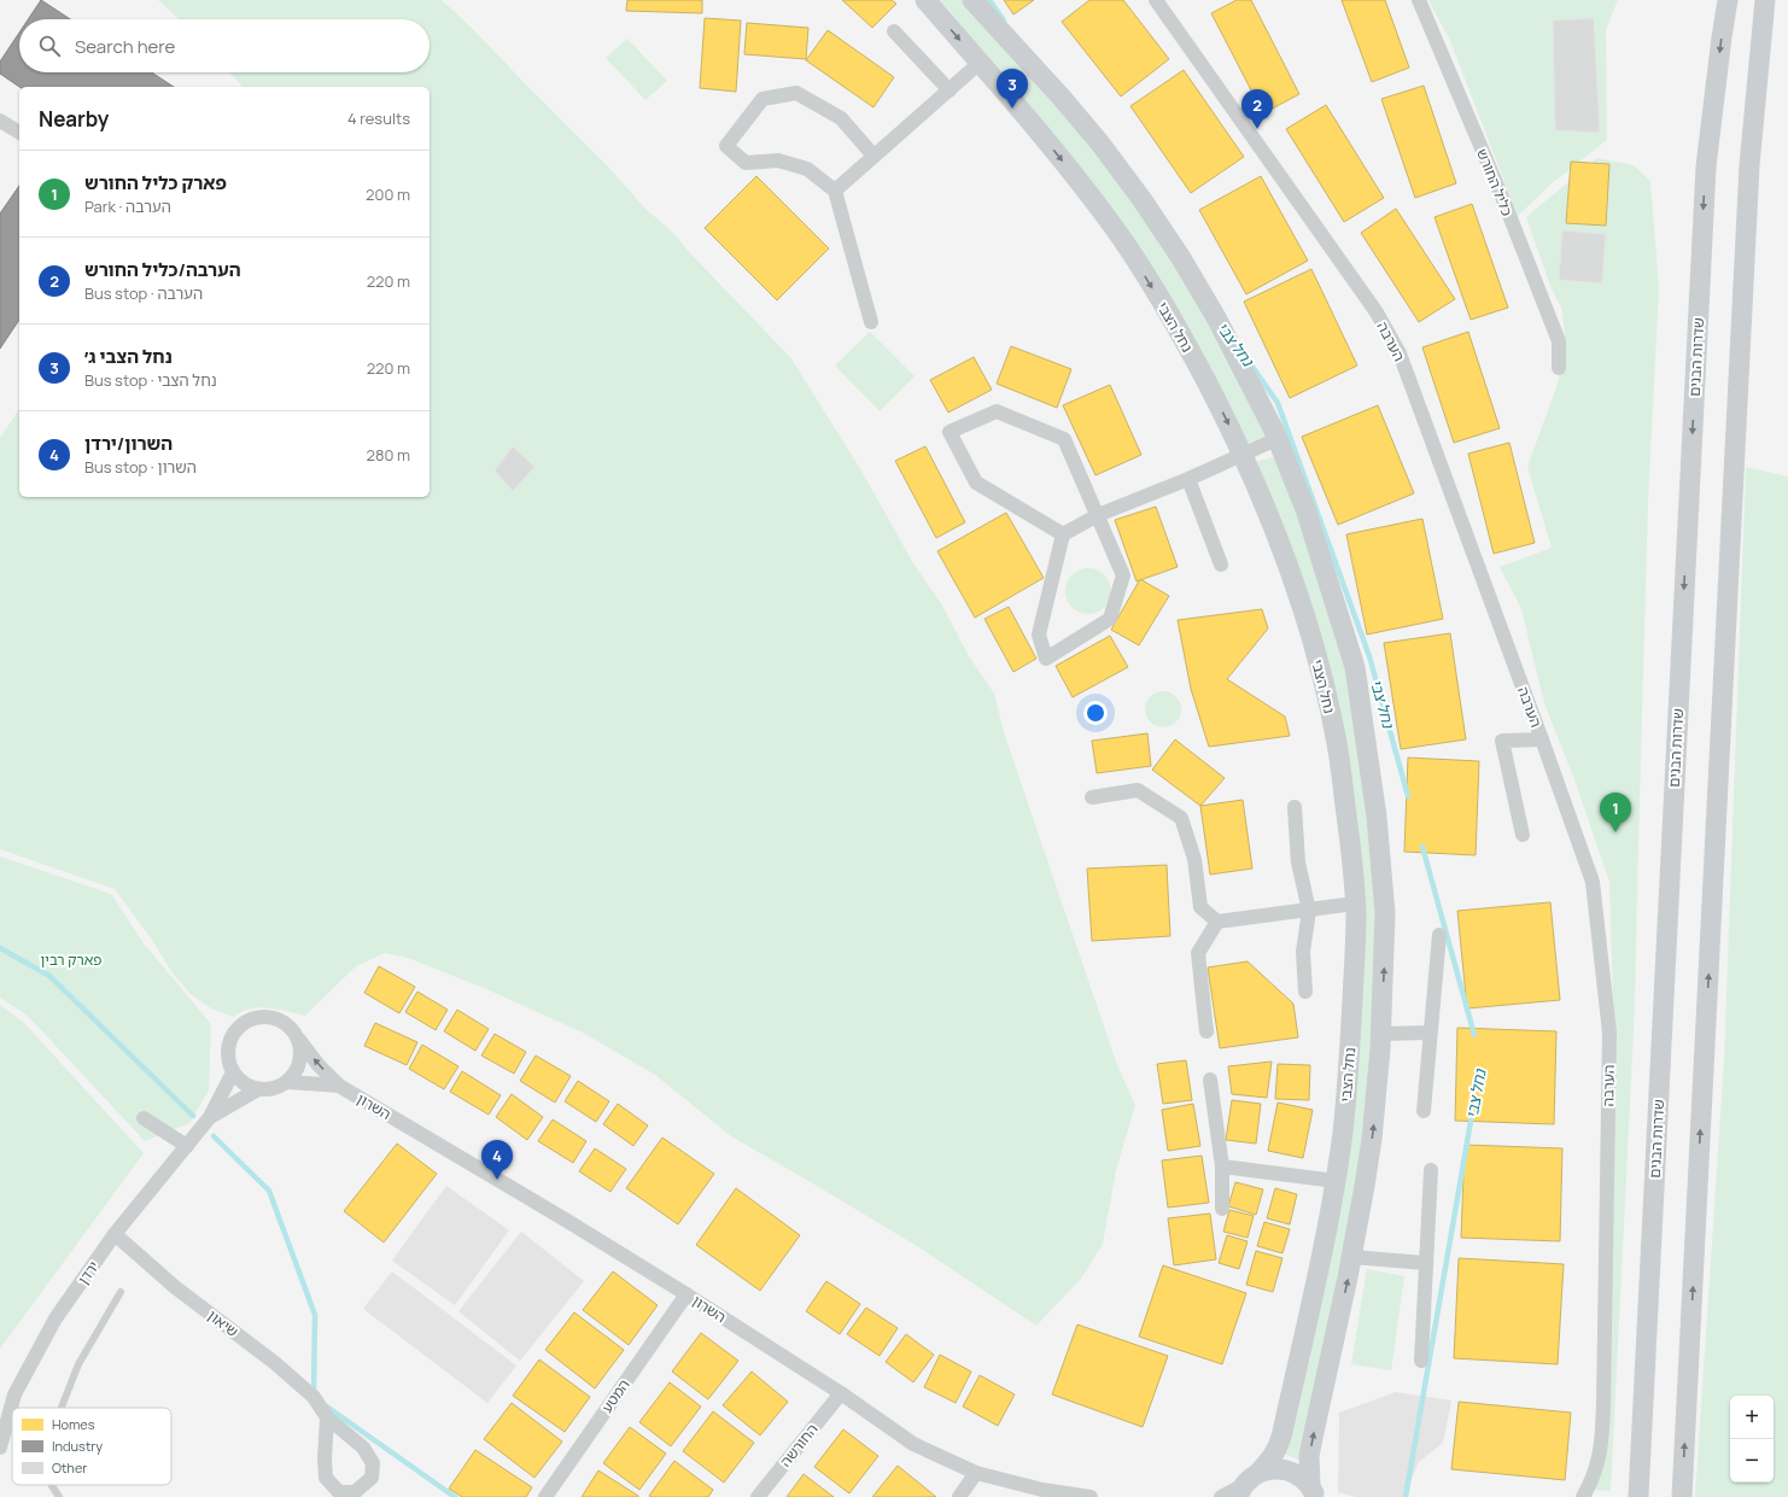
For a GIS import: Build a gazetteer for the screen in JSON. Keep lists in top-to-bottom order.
{
  "streets": {
    "street": [
      "כליל החורש",
      "נחל הצבי",
      "הערבה",
      "שדרות הבנים",
      "השרון",
      "ירדן",
      "שיאון",
      "המטע",
      "החורשה"
    ]
  },
  "crossings": [
    ["השרון", "ירדן"],
    ["השרון", "המטע"],
    ["השרון", "החורשה"],
    ["ירדן", "שיאון"]
  ],
  "water": ["נחל צבי"],
  "parks": ["פארק רבין"],
  "legend": ["Homes", "Industry", "Other"],
  "page": {
    "search": "Search here",
    "pins": [
      "3",
      "2",
      "1",
      "4"
    ],
    "heading": ["Nearby", "4 results"],
    "list": [
      {
        "mark": "1",
        "name": "פארק כליל החורש",
        "note": "Park · הערבה",
        "value": "200 m"
      },
      {
        "mark": "2",
        "name": "הערבה/כליל החורש",
        "note": "Bus stop · הערבה",
        "value": "220 m"
      },
      {
        "mark": "3",
        "name": "נחל הצבי ג׳",
        "note": "Bus stop · נחל הצבי",
        "value": "220 m"
      },
      {
        "mark": "4",
        "name": "השרון/ירדן",
        "note": "Bus stop · השרון",
        "value": "280 m"
      }
    ],
    "map_buttons": ["+", "−"]
  }
}
